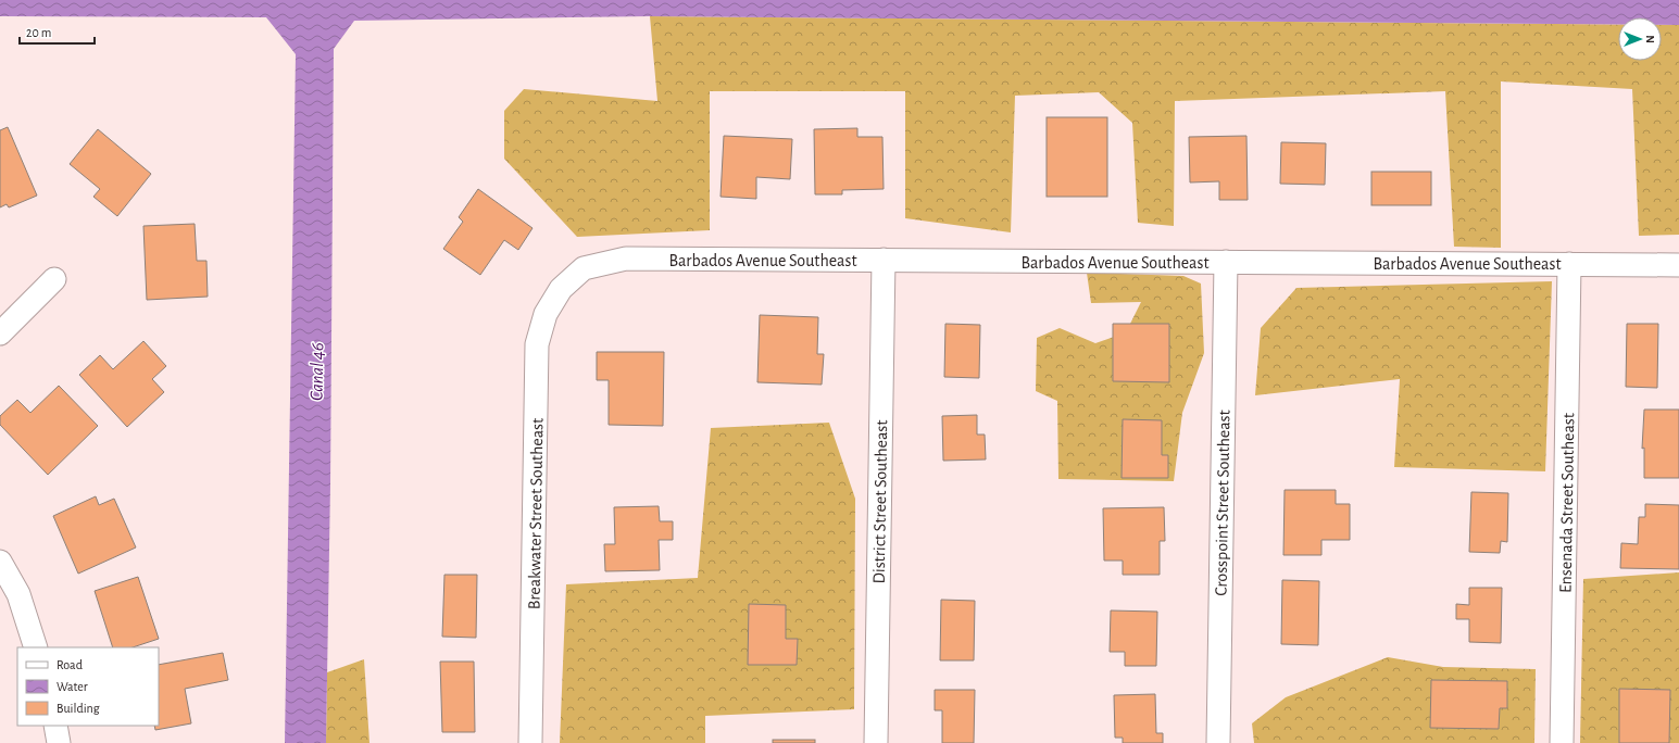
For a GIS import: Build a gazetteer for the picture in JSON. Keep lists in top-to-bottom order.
{
  "streets": {
    "street": [
      "Barbados Avenue Southeast",
      "District Street Southeast",
      "Crosspoint Street Southeast",
      "Ensenada Street Southeast",
      "Breakwater Street Southeast"
    ]
  },
  "crossings": [
    ["Barbados Avenue Southeast", "District Street Southeast"],
    ["Barbados Avenue Southeast", "Crosspoint Street Southeast"],
    ["Barbados Avenue Southeast", "Ensenada Street Southeast"],
    ["Barbados Avenue Southeast", "Breakwater Street Southeast"]
  ],
  "water": ["Canal 46"],
  "legend": ["Road", "Water", "Building"],
  "scale_bar": "20 m",
  "north": "right"
}
